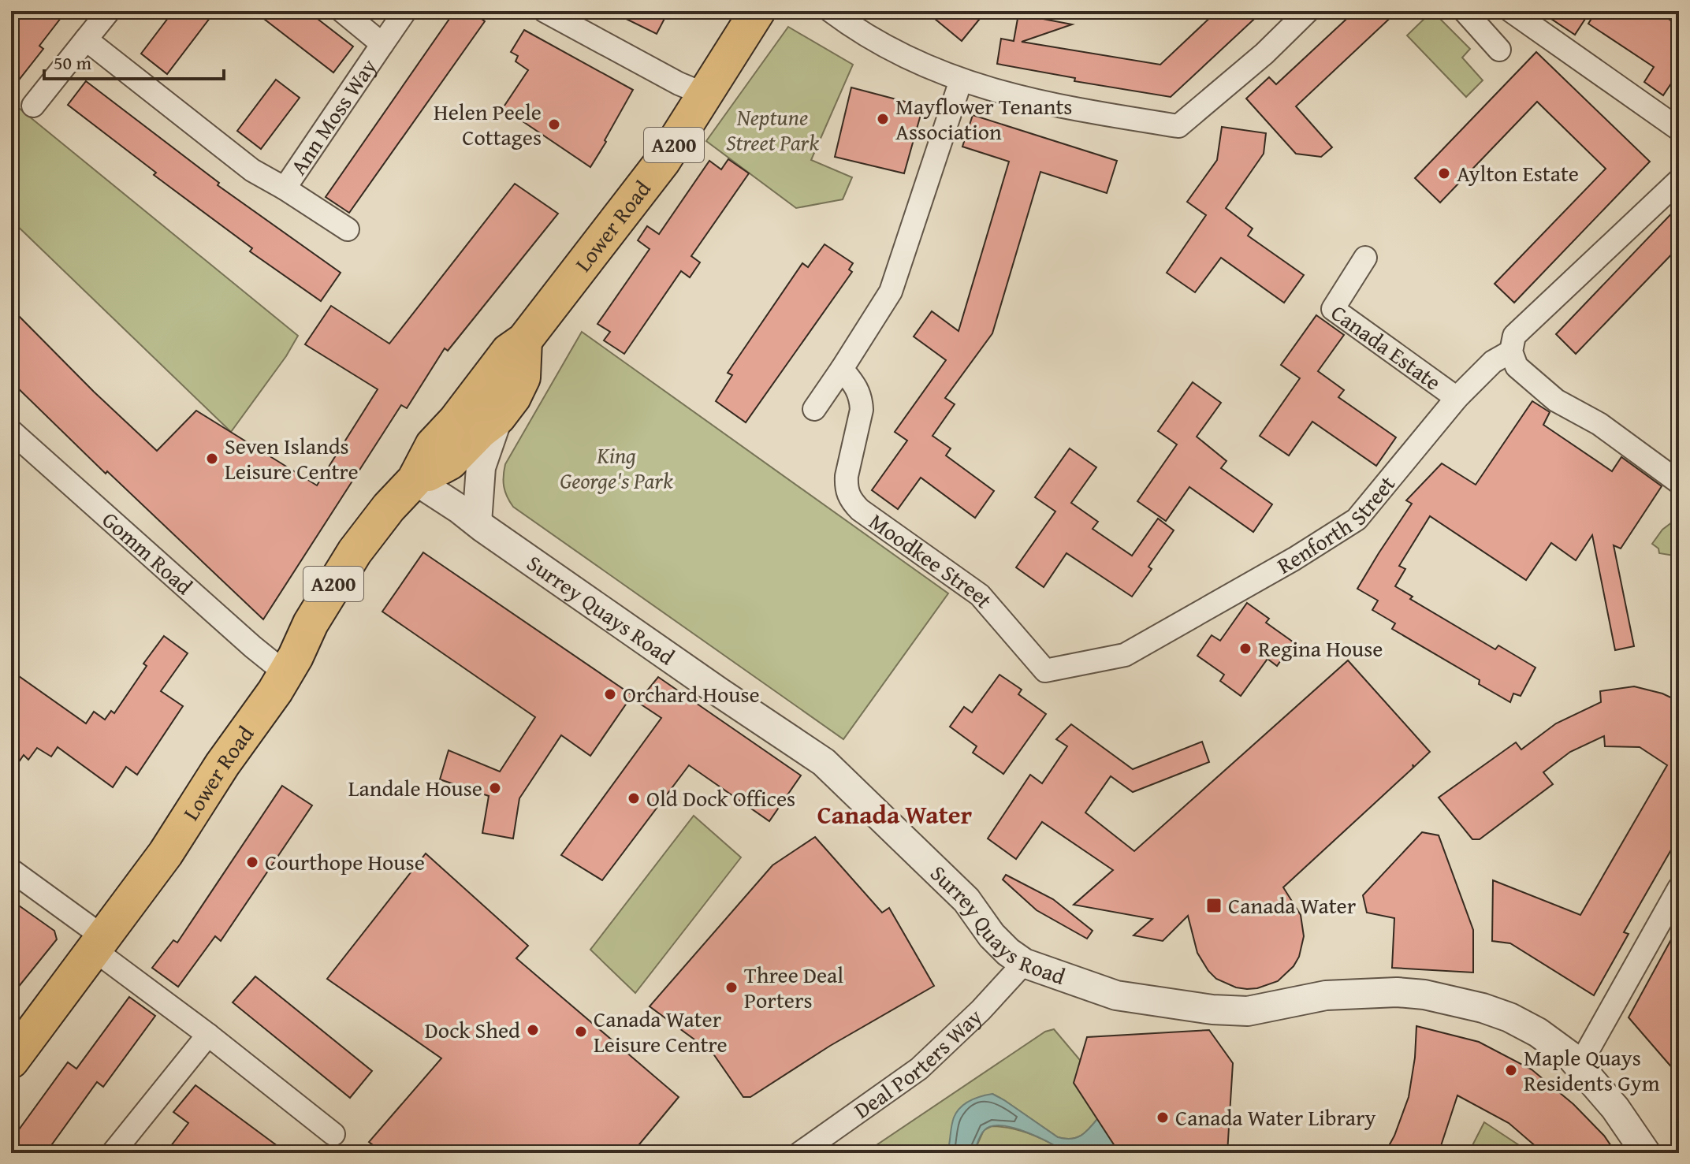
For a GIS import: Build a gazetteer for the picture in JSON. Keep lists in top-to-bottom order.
{
  "streets": {
    "main road": ["A200", "Lower Road"],
    "street": [
      "Ann Moss Way",
      "Canada Estate",
      "Renforth Street",
      "Gomm Road",
      "Moodkee Street",
      "Surrey Quays Road",
      "Deal Porters Way"
    ]
  },
  "crossings": [
    ["A200", "Lower Road"],
    ["A200", "Surrey Quays Road"],
    ["Lower Road", "Gomm Road"],
    ["Lower Road", "Surrey Quays Road"],
    ["Canada Estate", "Renforth Street"],
    ["Renforth Street", "Moodkee Street"],
    ["Surrey Quays Road", "Deal Porters Way"]
  ],
  "districts": ["Canada Water"],
  "parks": ["Neptune Street Park", "King George's Park"],
  "places": {
    "other": [
      "Mayflower Tenants Association",
      "Helen Peele Cottages",
      "Aylton Estate",
      "Seven Islands Leisure Centre",
      "Regina House",
      "Orchard House",
      "Landale House",
      "Old Dock Offices",
      "Courthope House",
      "Three Deal Porters",
      "Dock Shed",
      "Canada Water Leisure Centre",
      "Maple Quays Residents Gym",
      "Canada Water Library"
    ],
    "transit": ["Canada Water"]
  },
  "scale_bar": "50 m"
}
